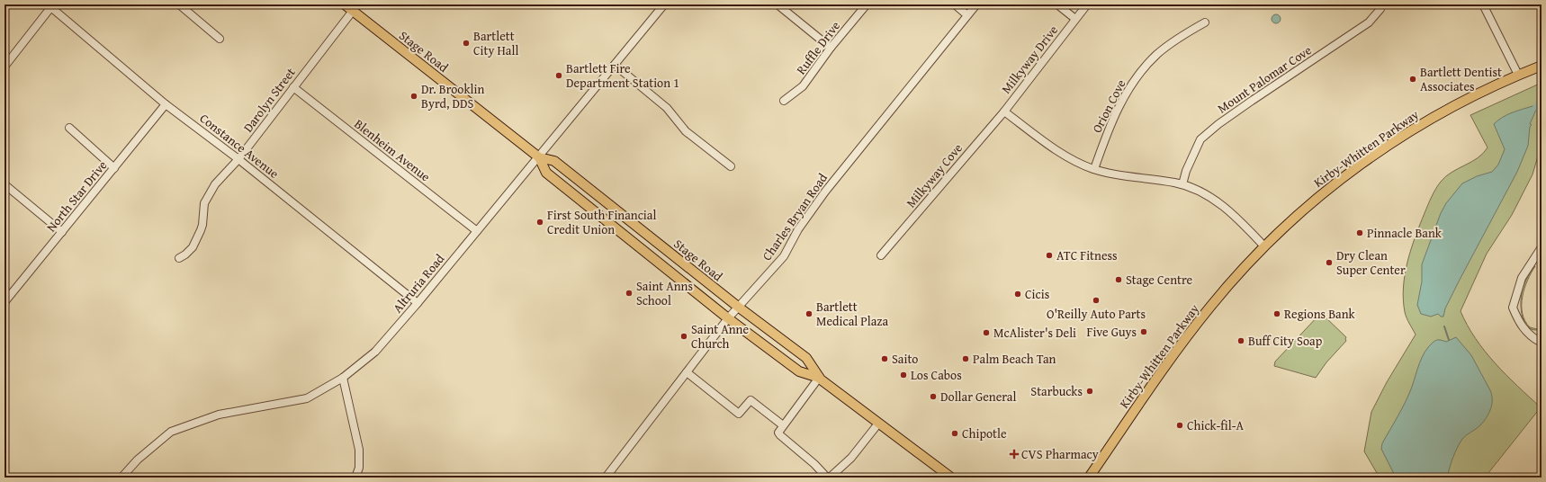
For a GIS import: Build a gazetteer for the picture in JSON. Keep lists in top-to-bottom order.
{
  "streets": {
    "main road": ["Stage Road", "Kirby-Whitten Parkway"],
    "street": [
      "Ruffle Drive",
      "Milkyway Drive",
      "Mount Palomar Cove",
      "Darolyn Street",
      "Orion Cove",
      "Constance Avenue",
      "Blenheim Avenue",
      "Milkyway Cove",
      "North Star Drive",
      "Charles Bryan Road",
      "Altruria Road"
    ]
  },
  "crossings": [
    ["Stage Road", "Darolyn Street"],
    ["Stage Road", "Charles Bryan Road"],
    ["Stage Road", "Altruria Road"],
    ["Milkyway Drive", "Milkyway Cove"],
    ["Darolyn Street", "Constance Avenue"],
    ["Darolyn Street", "Blenheim Avenue"],
    ["Constance Avenue", "North Star Drive"],
    ["Constance Avenue", "Altruria Road"],
    ["Blenheim Avenue", "Altruria Road"]
  ],
  "places": {
    "other": [
      "Bartlett City Hall",
      "Bartlett Fire Department Station 1",
      "Bartlett Dentist Associates",
      "Dr. Brooklin Byrd, DDS",
      "First South Financial Credit Union",
      "Pinnacle Bank",
      "ATC Fitness",
      "Dry Clean Super Center",
      "Stage Centre",
      "Saint Anns School",
      "Cicis",
      "O'Reilly Auto Parts",
      "Bartlett Medical Plaza",
      "Regions Bank",
      "Five Guys",
      "McAlister's Deli",
      "Saint Anne Church",
      "Buff City Soap",
      "Saito",
      "Palm Beach Tan",
      "Los Cabos",
      "Starbucks",
      "Dollar General",
      "Chick-fil-A",
      "Chipotle"
    ],
    "health": ["CVS Pharmacy"]
  }
}
